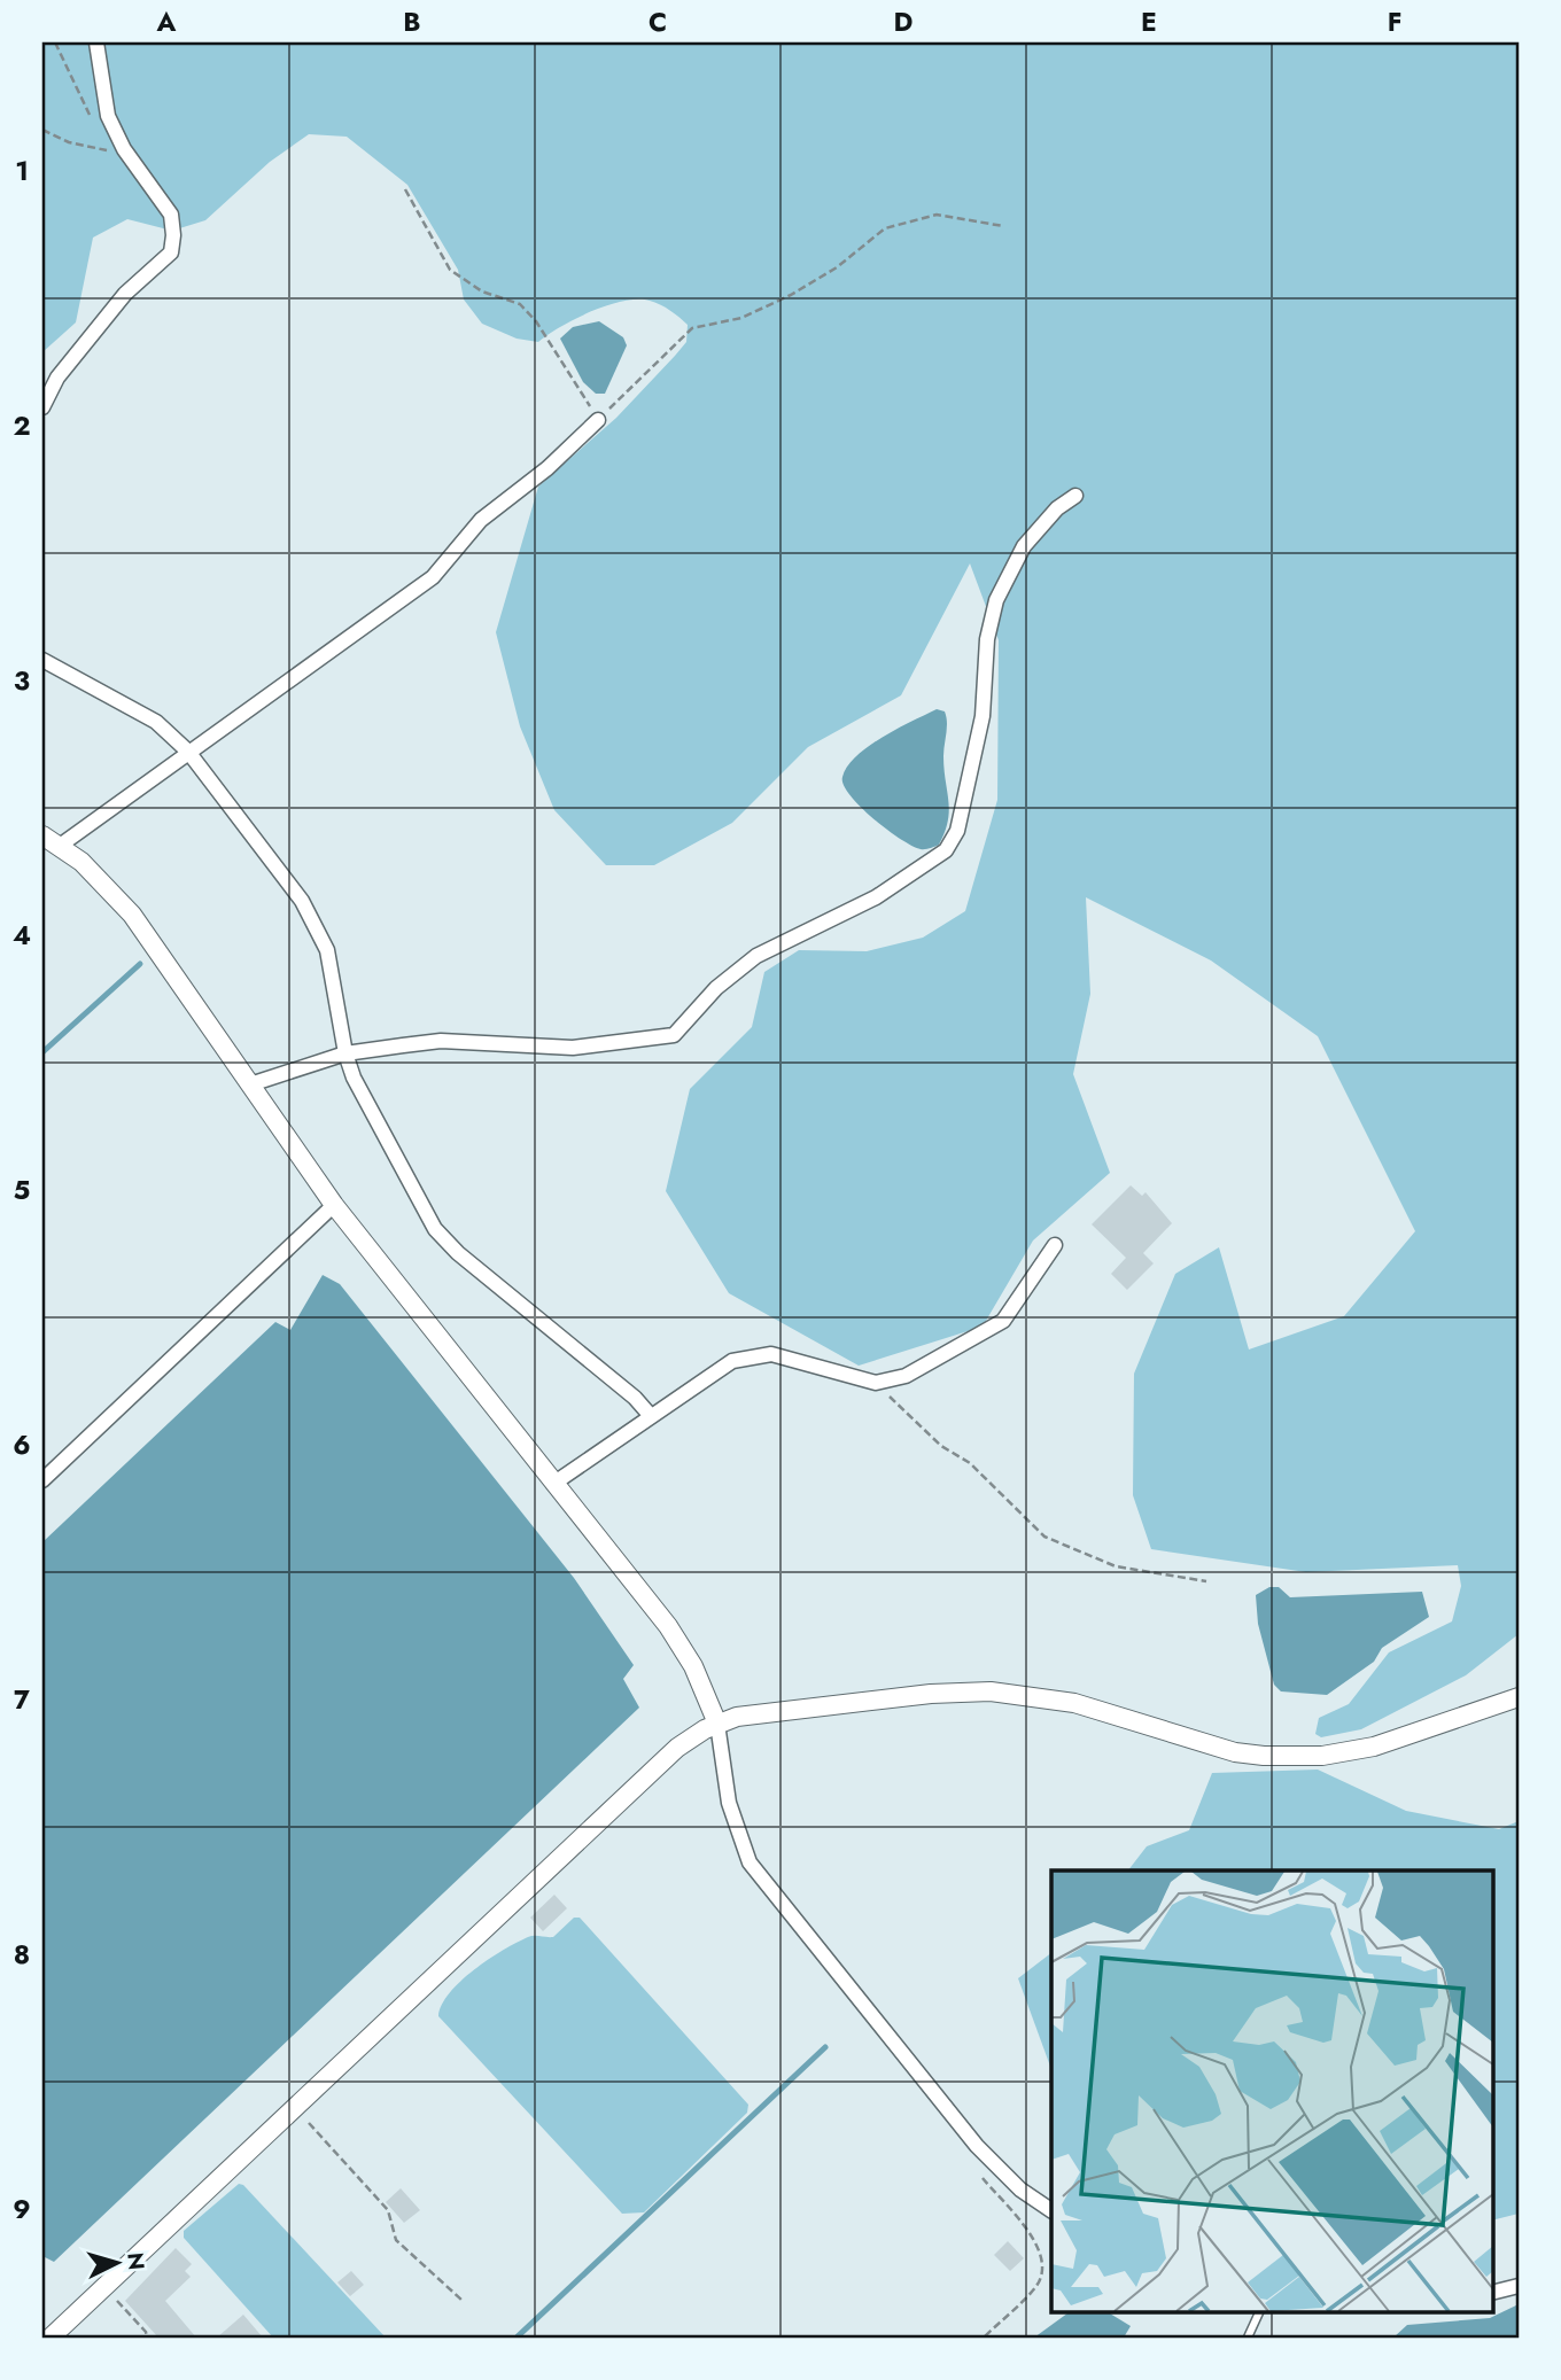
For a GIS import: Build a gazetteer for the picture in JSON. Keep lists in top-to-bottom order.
{
  "north": "right",
  "grid": {
    "columns": [
      "A",
      "B",
      "C",
      "D",
      "E",
      "F"
    ],
    "rows": [
      "1",
      "2",
      "3",
      "4",
      "5",
      "6",
      "7",
      "8",
      "9"
    ]
  }
}
